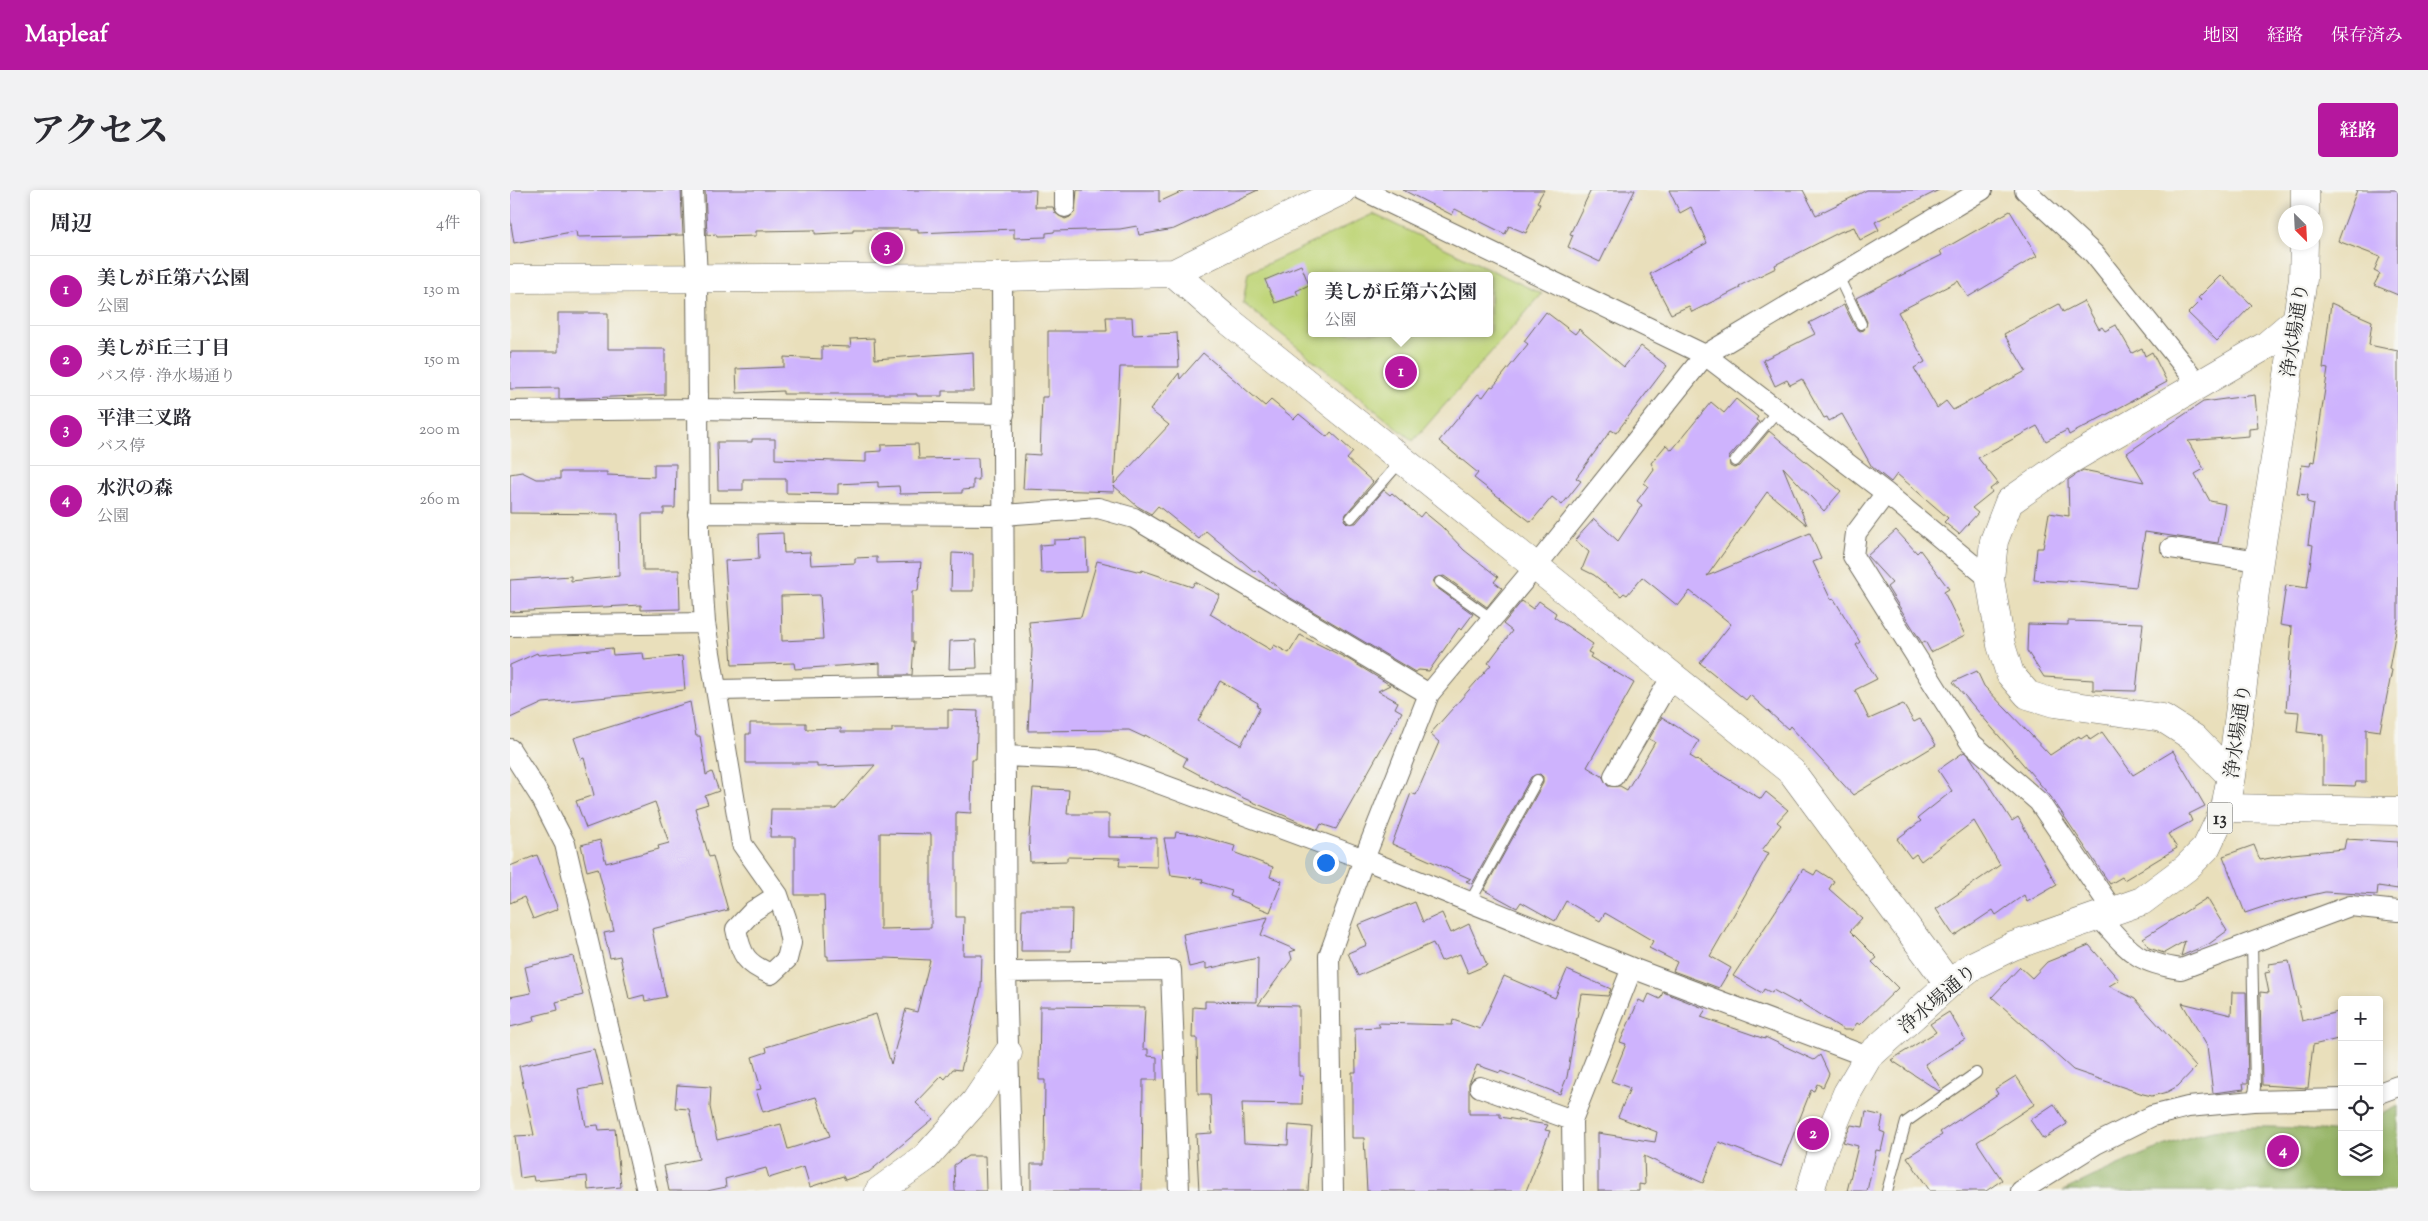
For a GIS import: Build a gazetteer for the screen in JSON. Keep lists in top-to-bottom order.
{
  "streets": {
    "street": ["浄水場通り", "13"]
  },
  "crossings": [
    ["浄水場通り", "13"]
  ],
  "north": "bottom right",
  "page": {
    "header": "Mapleaf",
    "nav": ["地図", "経路", "保存済み"],
    "title": "アクセス",
    "buttons": "経路",
    "heading": ["周辺", "4件"],
    "pins": [
      "3",
      "1",
      "2",
      "4"
    ],
    "list": [
      {
        "mark": "1",
        "name": "美しが丘第六公園",
        "note": "公園",
        "value": "130 m"
      },
      {
        "mark": "2",
        "name": "美しが丘三丁目",
        "note": "バス停 · 浄水場通り",
        "value": "150 m"
      },
      {
        "mark": "3",
        "name": "平津三叉路",
        "note": "バス停",
        "value": "200 m"
      },
      {
        "mark": "4",
        "name": "水沢の森",
        "note": "公園",
        "value": "260 m"
      }
    ],
    "popup": ["美しが丘第六公園", "公園"],
    "map_buttons": ["+", "−"]
  }
}
